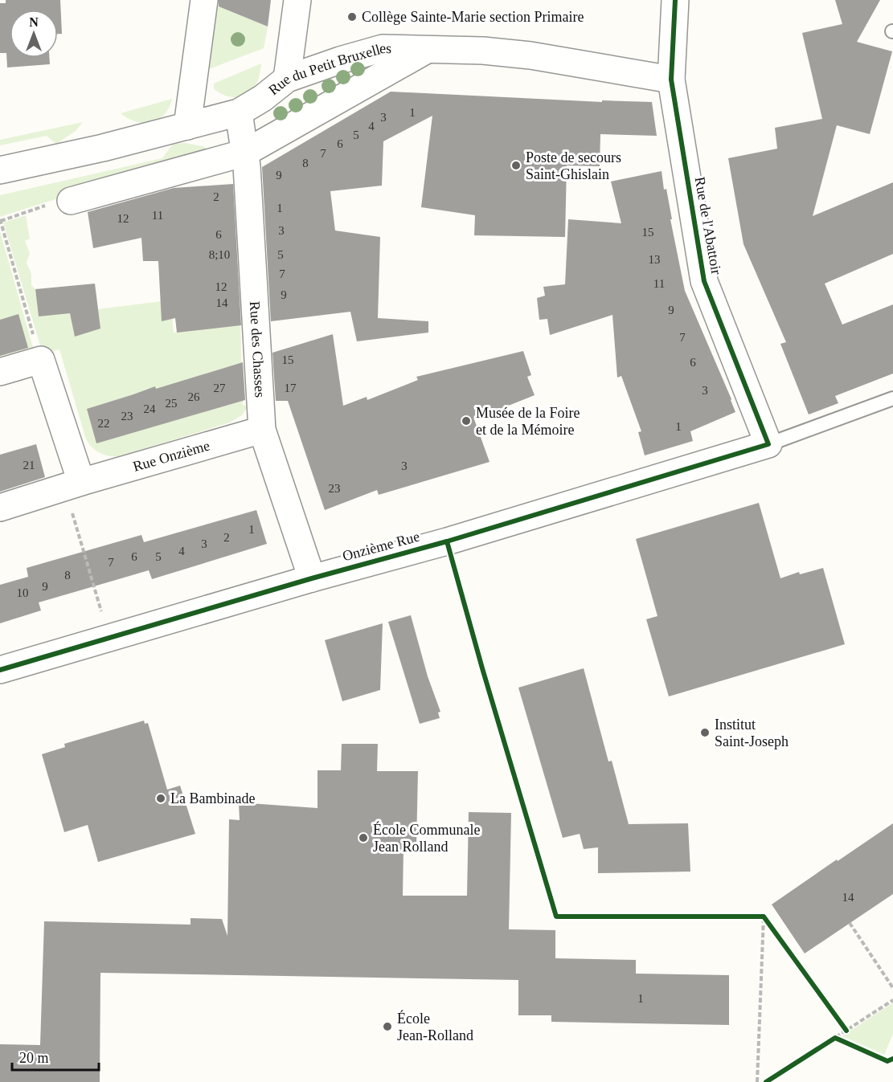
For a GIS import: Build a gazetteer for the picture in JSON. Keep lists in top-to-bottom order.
{
  "streets": {
    "street": [
      "Rue du Petit Bruxelles",
      "Rue de l'Abattoir",
      "Rue des Chasses",
      "Rue Onzième",
      "Onzième Rue"
    ]
  },
  "crossings": [
    ["Rue du Petit Bruxelles", "Rue de l'Abattoir"],
    ["Rue du Petit Bruxelles", "Rue des Chasses"],
    ["Rue de l'Abattoir", "Onzième Rue"],
    ["Rue des Chasses", "Rue Onzième"],
    ["Rue des Chasses", "Onzième Rue"]
  ],
  "places": [
    "Collège Sainte-Marie section Primaire",
    "Poste de secours Saint-Ghislain",
    "Musée de la Foire et de la Mémoire",
    "Institut Saint-Joseph",
    "La Bambinade",
    "École Communale Jean Rolland",
    "École Jean-Rolland"
  ],
  "house_numbers": [
    "1",
    "3",
    "4",
    "5",
    "6",
    "7",
    "8",
    "9",
    "2",
    "1",
    "11",
    "12",
    "3",
    "15",
    "6",
    "8;10",
    "5",
    "13",
    "7",
    "11",
    "12",
    "9",
    "14",
    "9",
    "7",
    "15",
    "6",
    "27",
    "17",
    "3",
    "26",
    "25",
    "24",
    "23",
    "22",
    "1",
    "21",
    "3",
    "23",
    "1",
    "2",
    "3",
    "4",
    "6",
    "5",
    "7",
    "8",
    "9",
    "10",
    "14",
    "1"
  ],
  "scale_bar": "20 m",
  "north": "top"
}
